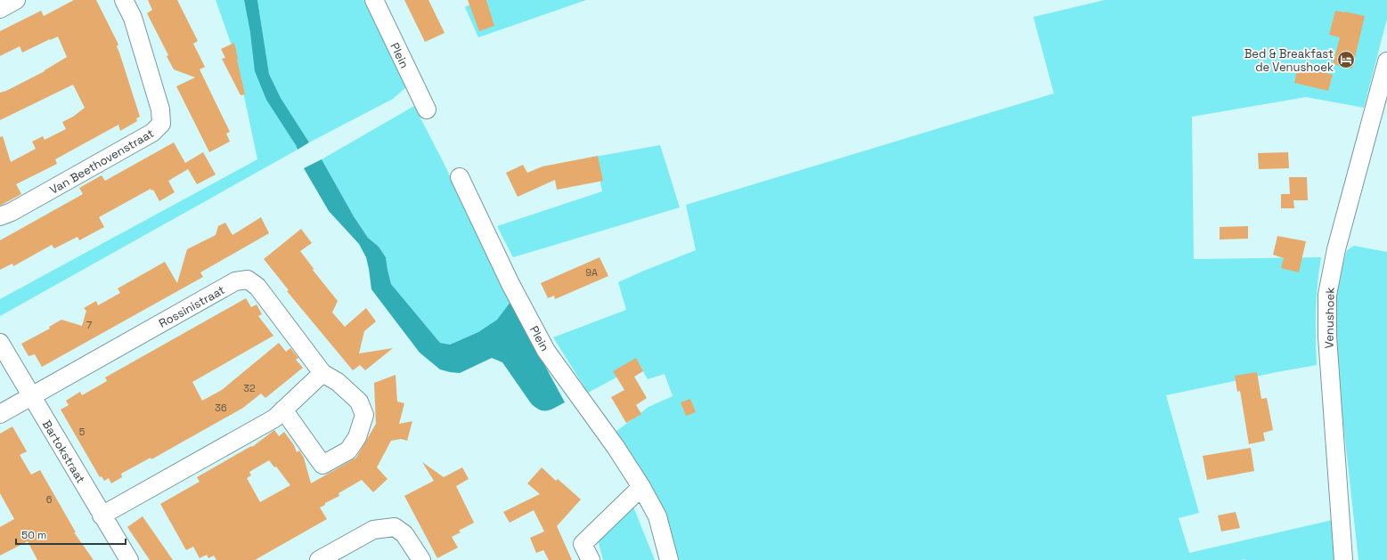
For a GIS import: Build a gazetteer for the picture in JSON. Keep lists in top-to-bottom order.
{
  "streets": {
    "street": [
      "Plein",
      "Van Beethovenstraat",
      "Rossinistraat",
      "Venushoek",
      "Bartokstraat"
    ]
  },
  "crossings": [
    ["Rossinistraat", "Bartokstraat"]
  ],
  "places": {
    "hotel": ["Bed & Breakfast de Venushoek"]
  },
  "house_numbers": [
    "9A",
    "7",
    "32",
    "36",
    "5",
    "6"
  ],
  "scale_bar": "50 m"
}
